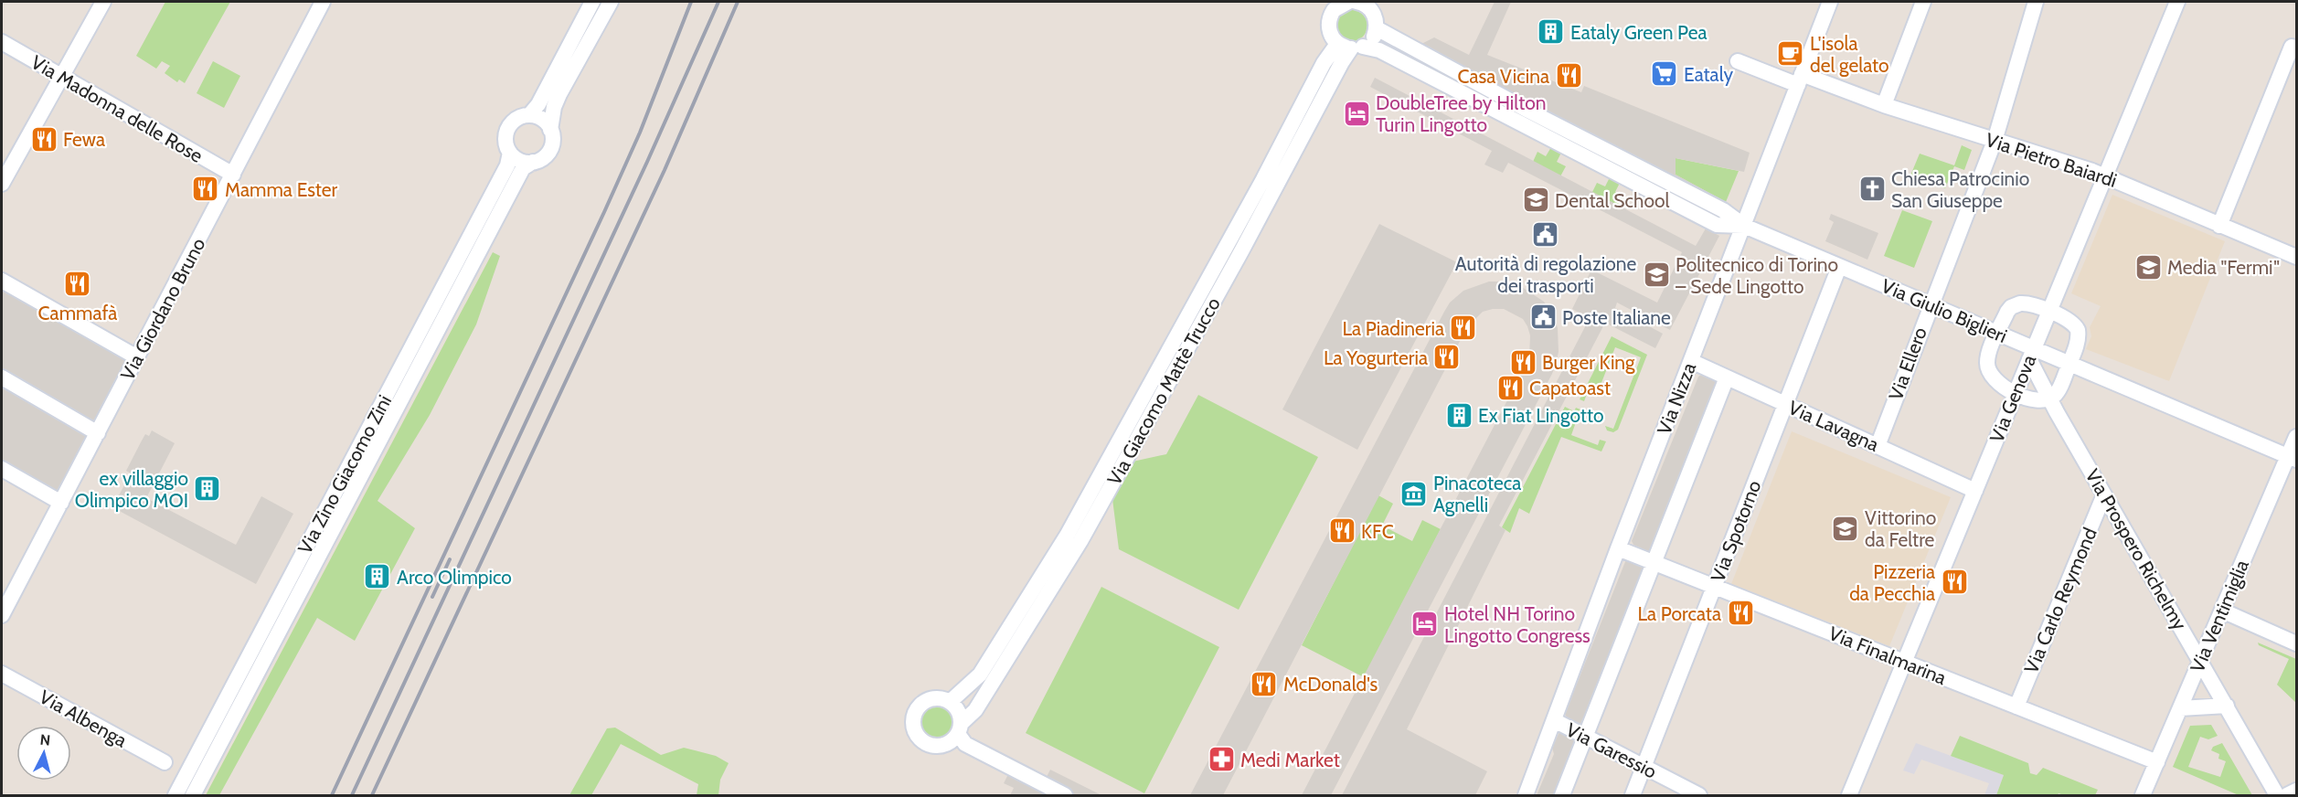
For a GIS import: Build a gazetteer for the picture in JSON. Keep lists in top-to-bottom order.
{
  "streets": {
    "street": [
      "Via Madonna delle Rose",
      "Via Pietro Baiardi",
      "Via Giordano Bruno",
      "Via Giulio Biglieri",
      "Via Ellero",
      "Via Giacomo Mattè Trucco",
      "Via Nizza",
      "Via Genova",
      "Via Lavagna",
      "Via Zino Giacomo Zini",
      "Via Spotorno",
      "Via Prospero Richelmy",
      "Via Carlo Reymond",
      "Via Ventimiglia",
      "Via Finalmarina",
      "Via Albenga",
      "Via Garessio"
    ]
  },
  "crossings": [
    ["Via Madonna delle Rose", "Via Giordano Bruno"],
    ["Via Pietro Baiardi", "Via Ellero"],
    ["Via Pietro Baiardi", "Via Nizza"],
    ["Via Pietro Baiardi", "Via Genova"],
    ["Via Giulio Biglieri", "Via Ellero"],
    ["Via Giulio Biglieri", "Via Nizza"],
    ["Via Giulio Biglieri", "Via Genova"],
    ["Via Giulio Biglieri", "Via Spotorno"],
    ["Via Giulio Biglieri", "Via Prospero Richelmy"],
    ["Via Giulio Biglieri", "Via Ventimiglia"],
    ["Via Ellero", "Via Lavagna"],
    ["Via Nizza", "Via Lavagna"],
    ["Via Nizza", "Via Finalmarina"],
    ["Via Nizza", "Via Garessio"],
    ["Via Genova", "Via Lavagna"],
    ["Via Genova", "Via Prospero Richelmy"],
    ["Via Genova", "Via Finalmarina"],
    ["Via Lavagna", "Via Spotorno"],
    ["Via Spotorno", "Via Finalmarina"],
    ["Via Spotorno", "Via Garessio"],
    ["Via Prospero Richelmy", "Via Carlo Reymond"],
    ["Via Prospero Richelmy", "Via Ventimiglia"],
    ["Via Carlo Reymond", "Via Finalmarina"],
    ["Via Ventimiglia", "Via Finalmarina"]
  ],
  "places": {
    "building": [
      "Eataly Green Pea",
      "Ex Fiat Lingotto",
      "ex villaggio Olimpico MOI",
      "Arco Olimpico"
    ],
    "cafe": ["L'isola del gelato"],
    "supermarket": ["Eataly"],
    "restaurant": [
      "Casa Vicina",
      "Fewa",
      "Mamma Ester",
      "Cammafà",
      "La Piadineria",
      "La Yogurteria",
      "Burger King",
      "Capatoast",
      "KFC",
      "Pizzeria da Pecchia",
      "La Porcata",
      "McDonald's"
    ],
    "hotel": ["DoubleTree by Hilton Turin Lingotto", "Hotel NH Torino Lingotto Congress"],
    "church": ["Chiesa Patrocinio San Giuseppe"],
    "school or university": [
      "Dental School",
      "Media \"Fermi\"",
      "Politecnico di Torino – Sede Lingotto",
      "Vittorino da Feltre"
    ],
    "public building": ["Autorità di regolazione dei trasporti", "Poste Italiane"],
    "museum": ["Pinacoteca Agnelli"],
    "pharmacy": ["Medi Market"]
  },
  "north": "top"
}
